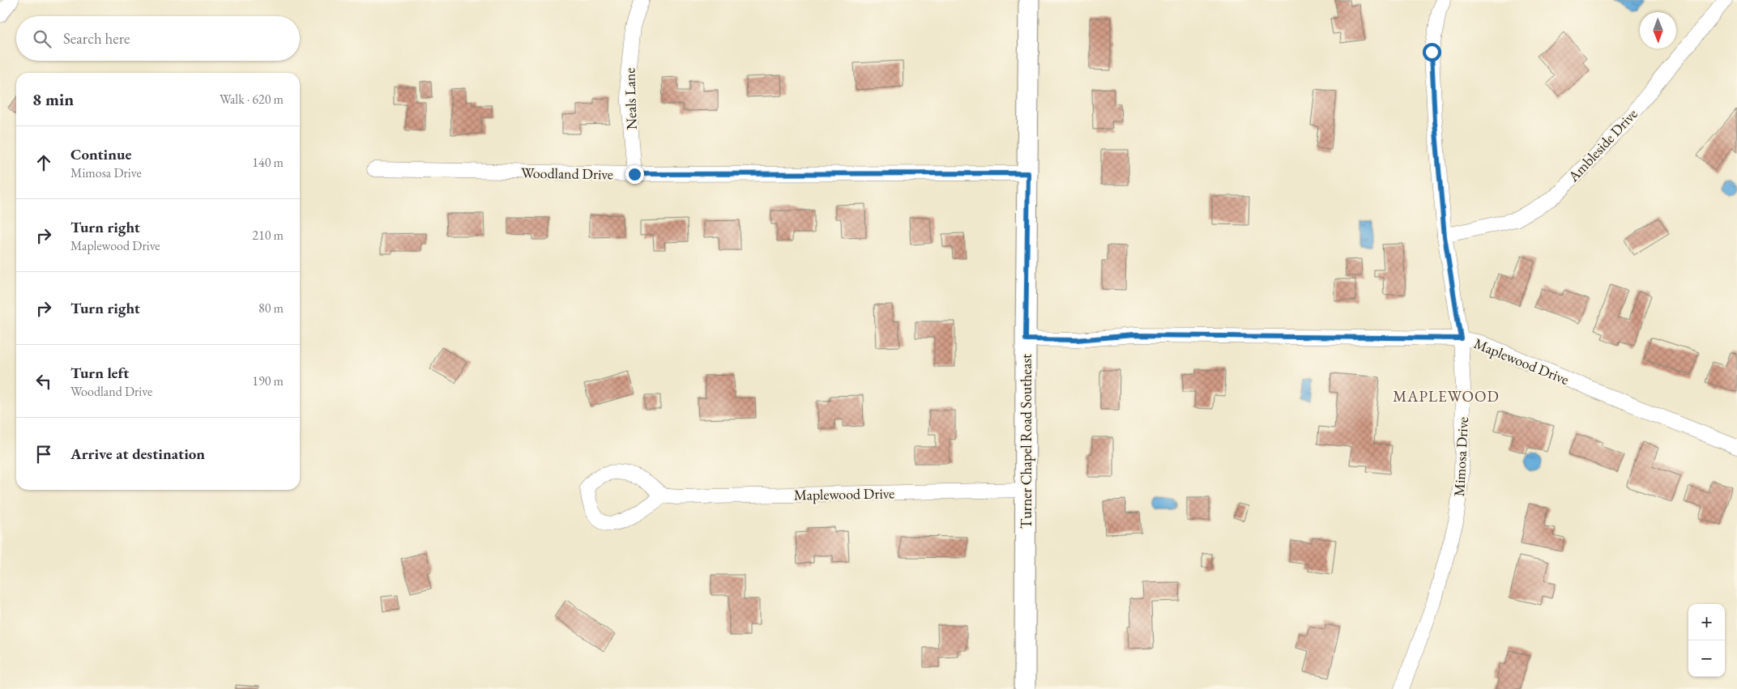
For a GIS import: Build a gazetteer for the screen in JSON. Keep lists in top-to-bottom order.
{
  "streets": {
    "street": [
      "Neals Lane",
      "Ambleside Drive",
      "Woodland Drive",
      "Maplewood Drive",
      "Turner Chapel Road Southeast",
      "Mimosa Drive"
    ]
  },
  "crossings": [
    ["Neals Lane", "Woodland Drive"],
    ["Ambleside Drive", "Mimosa Drive"],
    ["Woodland Drive", "Turner Chapel Road Southeast"],
    ["Maplewood Drive", "Turner Chapel Road Southeast"],
    ["Maplewood Drive", "Mimosa Drive"]
  ],
  "districts": ["MAPLEWOOD"],
  "north": "bottom",
  "page": {
    "search": "Search here",
    "heading": ["8 min", "Walk · 620 m"],
    "list": [
      ["Continue", "Mimosa Drive", "140 m"],
      ["Turn right", "Maplewood Drive", "210 m"],
      ["Turn right", "80 m"],
      ["Turn left", "Woodland Drive", "190 m"],
      "Arrive at destination"
    ],
    "map_buttons": ["+", "−"]
  }
}
